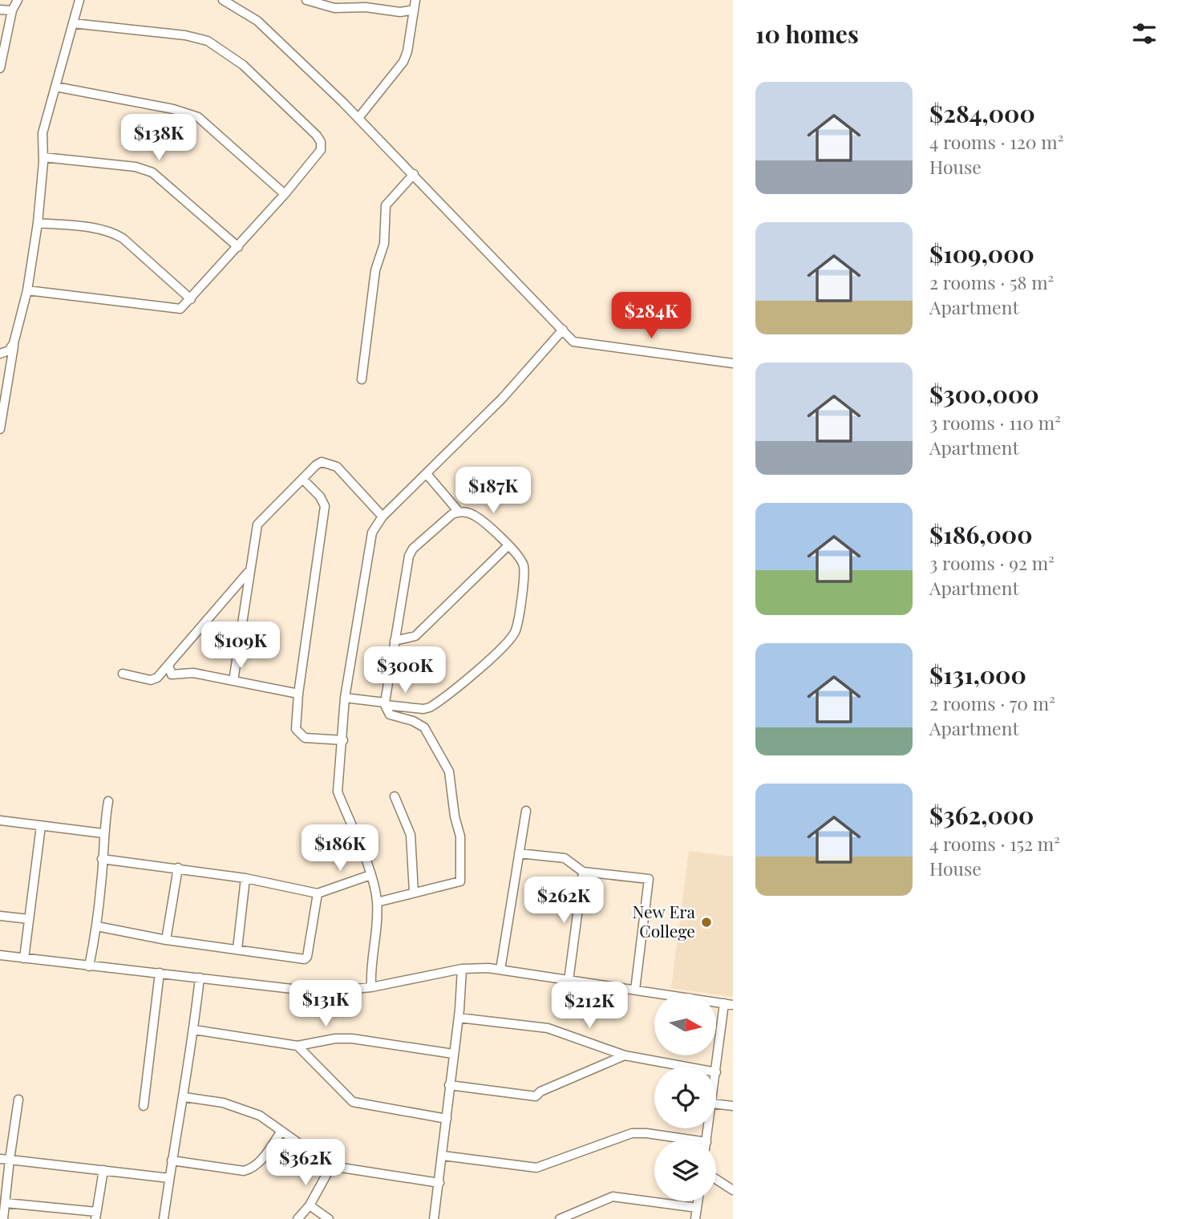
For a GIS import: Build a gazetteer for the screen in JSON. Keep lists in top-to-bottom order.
{
  "places": ["New Era College"],
  "north": "right",
  "page": {
    "heading": "10 homes",
    "list": [
      {
        "name": "$284,000",
        "note": "4 rooms · 120 m² · House"
      },
      {
        "name": "$109,000",
        "note": "2 rooms · 58 m² · Apartment"
      },
      {
        "name": "$300,000",
        "note": "3 rooms · 110 m² · Apartment"
      },
      {
        "name": "$186,000",
        "note": "3 rooms · 92 m² · Apartment"
      },
      {
        "name": "$131,000",
        "note": "2 rooms · 70 m² · Apartment"
      },
      {
        "name": "$362,000",
        "note": "4 rooms · 152 m² · House"
      }
    ],
    "price": [
      "$138K",
      "$284K",
      "$187K",
      "$109K",
      "$300K",
      "$186K",
      "$262K",
      "$131K",
      "$212K",
      "$362K"
    ]
  }
}
